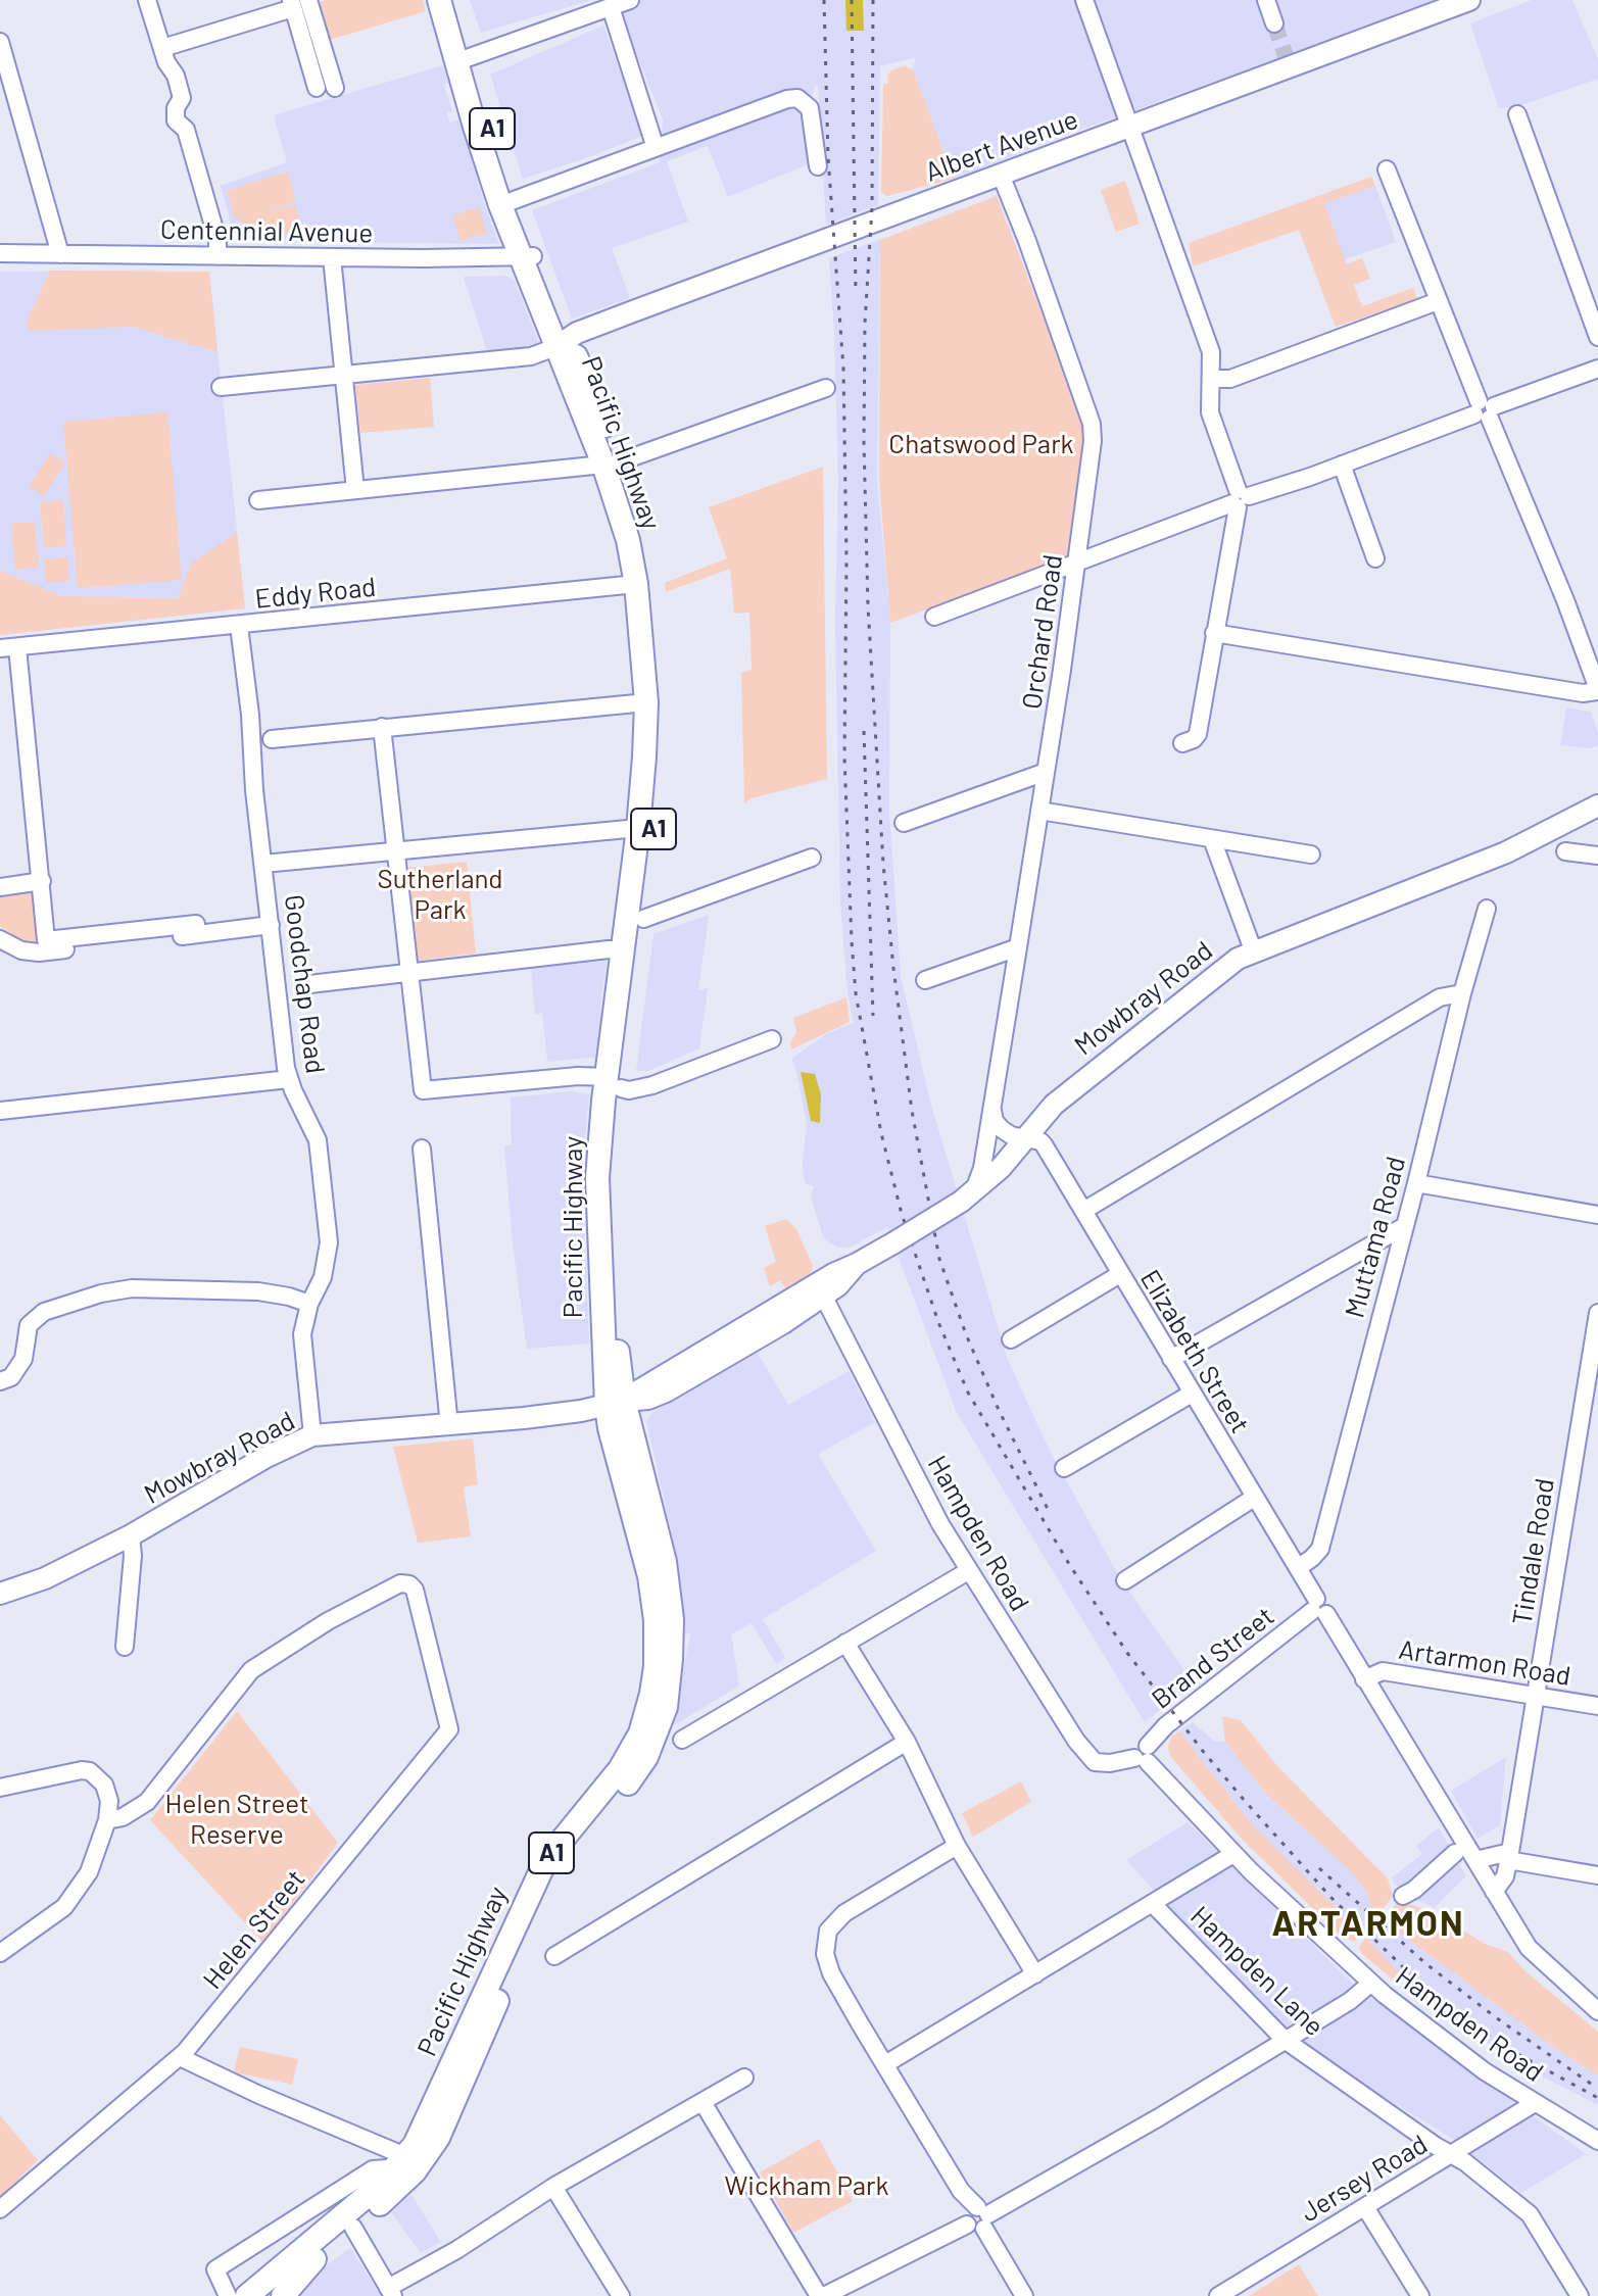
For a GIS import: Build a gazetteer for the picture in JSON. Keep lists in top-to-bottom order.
{
  "streets": {
    "highway": ["A1", "Pacific Highway"],
    "main road": ["Albert Avenue", "Mowbray Road"],
    "street": [
      "Centennial Avenue",
      "Eddy Road",
      "Orchard Road",
      "Goodchap Road",
      "Muttama Road",
      "Elizabeth Street",
      "Hampden Road",
      "Tindale Road",
      "Brand Street",
      "Artarmon Road",
      "Helen Street",
      "Hampden Lane",
      "Jersey Road"
    ]
  },
  "crossings": [
    ["Albert Avenue", "Pacific Highway"],
    ["Albert Avenue", "Orchard Road"],
    ["Centennial Avenue", "Pacific Highway"],
    ["Pacific Highway", "Eddy Road"],
    ["Pacific Highway", "Mowbray Road"],
    ["Eddy Road", "Goodchap Road"],
    ["Orchard Road", "Mowbray Road"],
    ["Goodchap Road", "Mowbray Road"],
    ["Mowbray Road", "Elizabeth Street"],
    ["Mowbray Road", "Hampden Road"],
    ["Muttama Road", "Elizabeth Street"],
    ["Elizabeth Street", "Tindale Road"],
    ["Elizabeth Street", "Brand Street"],
    ["Elizabeth Street", "Artarmon Road"],
    ["Hampden Road", "Brand Street"],
    ["Hampden Road", "Jersey Road"],
    ["Tindale Road", "Artarmon Road"],
    ["Hampden Lane", "Jersey Road"]
  ],
  "districts": ["ARTARMON"],
  "parks": [
    "Chatswood Park",
    "Sutherland Park",
    "Helen Street Reserve",
    "Wickham Park"
  ]
}
